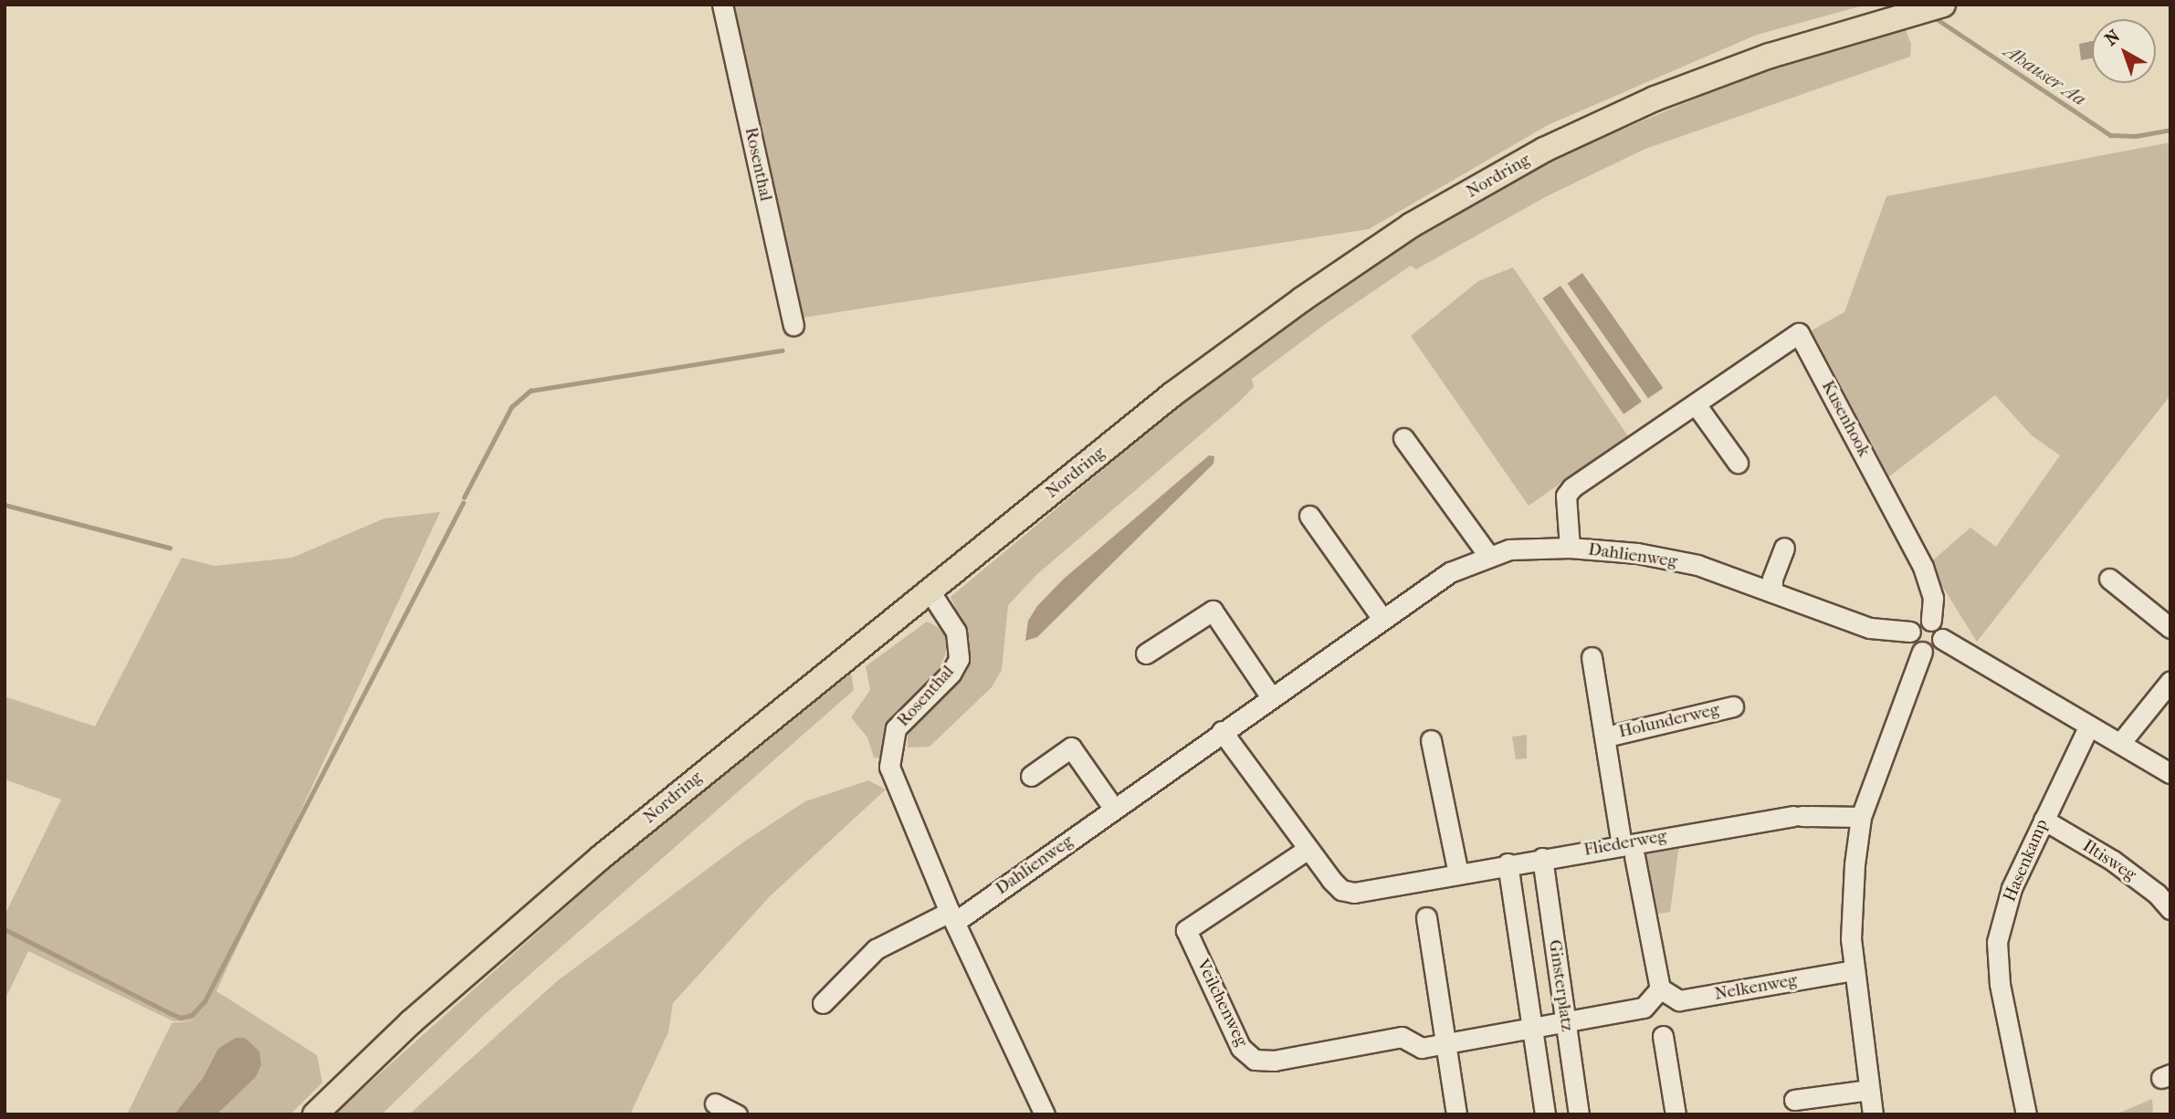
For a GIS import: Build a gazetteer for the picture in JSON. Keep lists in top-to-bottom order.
{
  "streets": {
    "main road": ["Nordring"],
    "street": [
      "Rosenthal",
      "Kusenhook",
      "Dahlienweg",
      "Holunderweg",
      "Fliederweg",
      "Hasenkamp",
      "Iltisweg",
      "Ginsterplatz",
      "Nelkenweg",
      "Veilchenweg"
    ]
  },
  "crossings": [
    ["Rosenthal", "Nordring"],
    ["Rosenthal", "Dahlienweg"],
    ["Kusenhook", "Dahlienweg"],
    ["Dahlienweg", "Fliederweg"],
    ["Holunderweg", "Fliederweg"],
    ["Fliederweg", "Ginsterplatz"],
    ["Fliederweg", "Nelkenweg"],
    ["Fliederweg", "Veilchenweg"],
    ["Hasenkamp", "Iltisweg"],
    ["Ginsterplatz", "Veilchenweg"]
  ],
  "water": ["Ahauser Aa"],
  "north": "top left"
}
